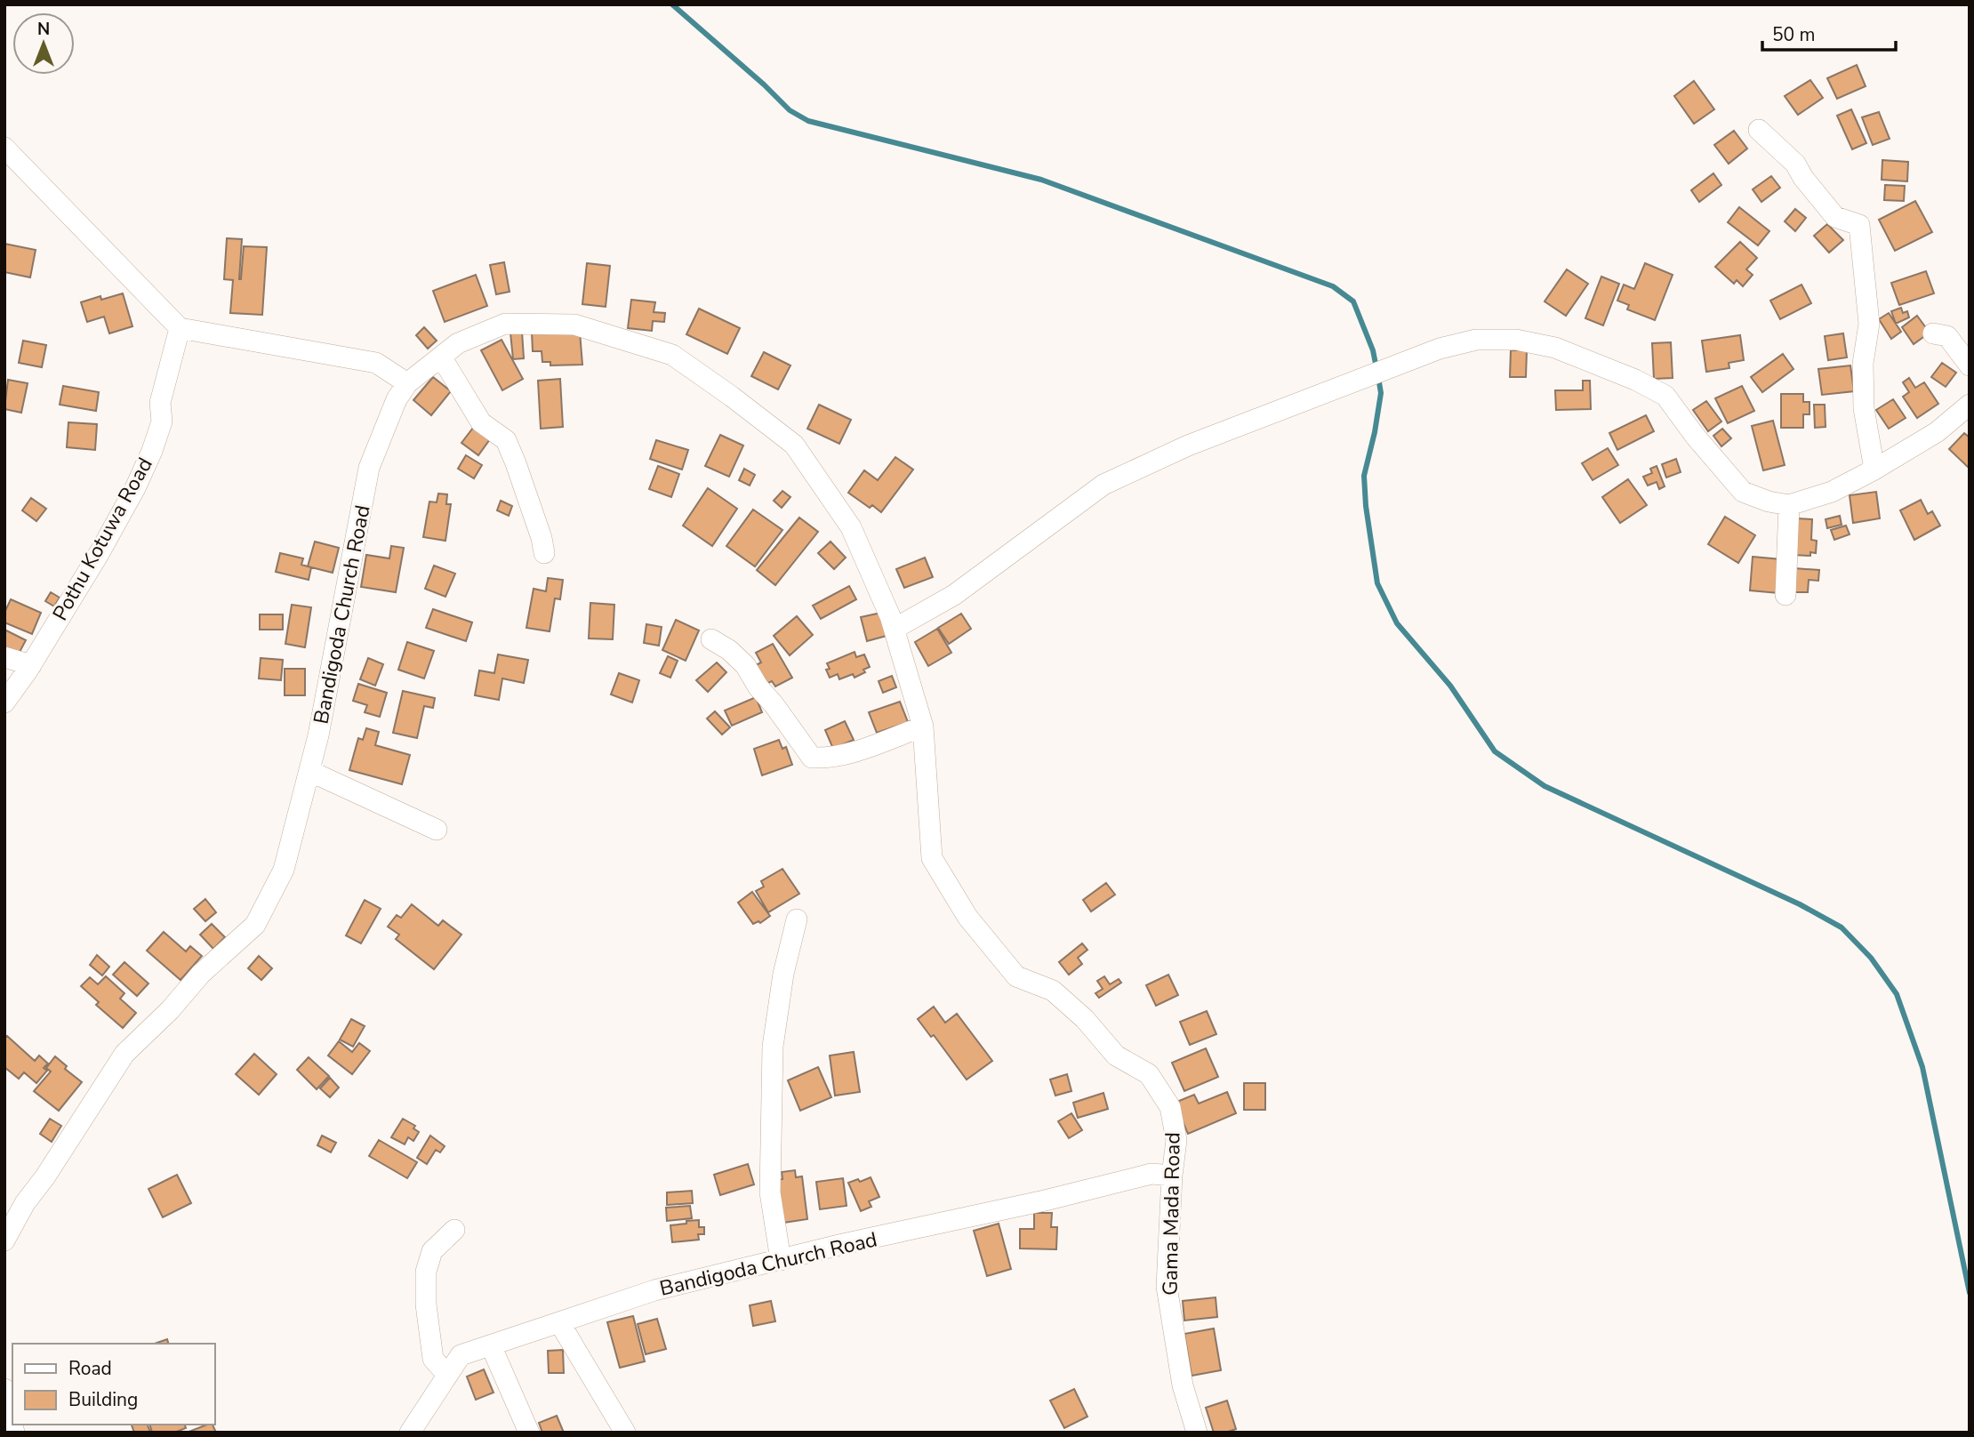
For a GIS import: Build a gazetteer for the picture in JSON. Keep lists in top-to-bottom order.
{
  "streets": {
    "street": ["Pothu Kotuwa Road", "Bandigoda Church Road", "Gama Mada Road"]
  },
  "crossings": [
    ["Bandigoda Church Road", "Gama Mada Road"]
  ],
  "legend": ["Road", "Building"],
  "scale_bar": "50 m",
  "north": "top"
}
